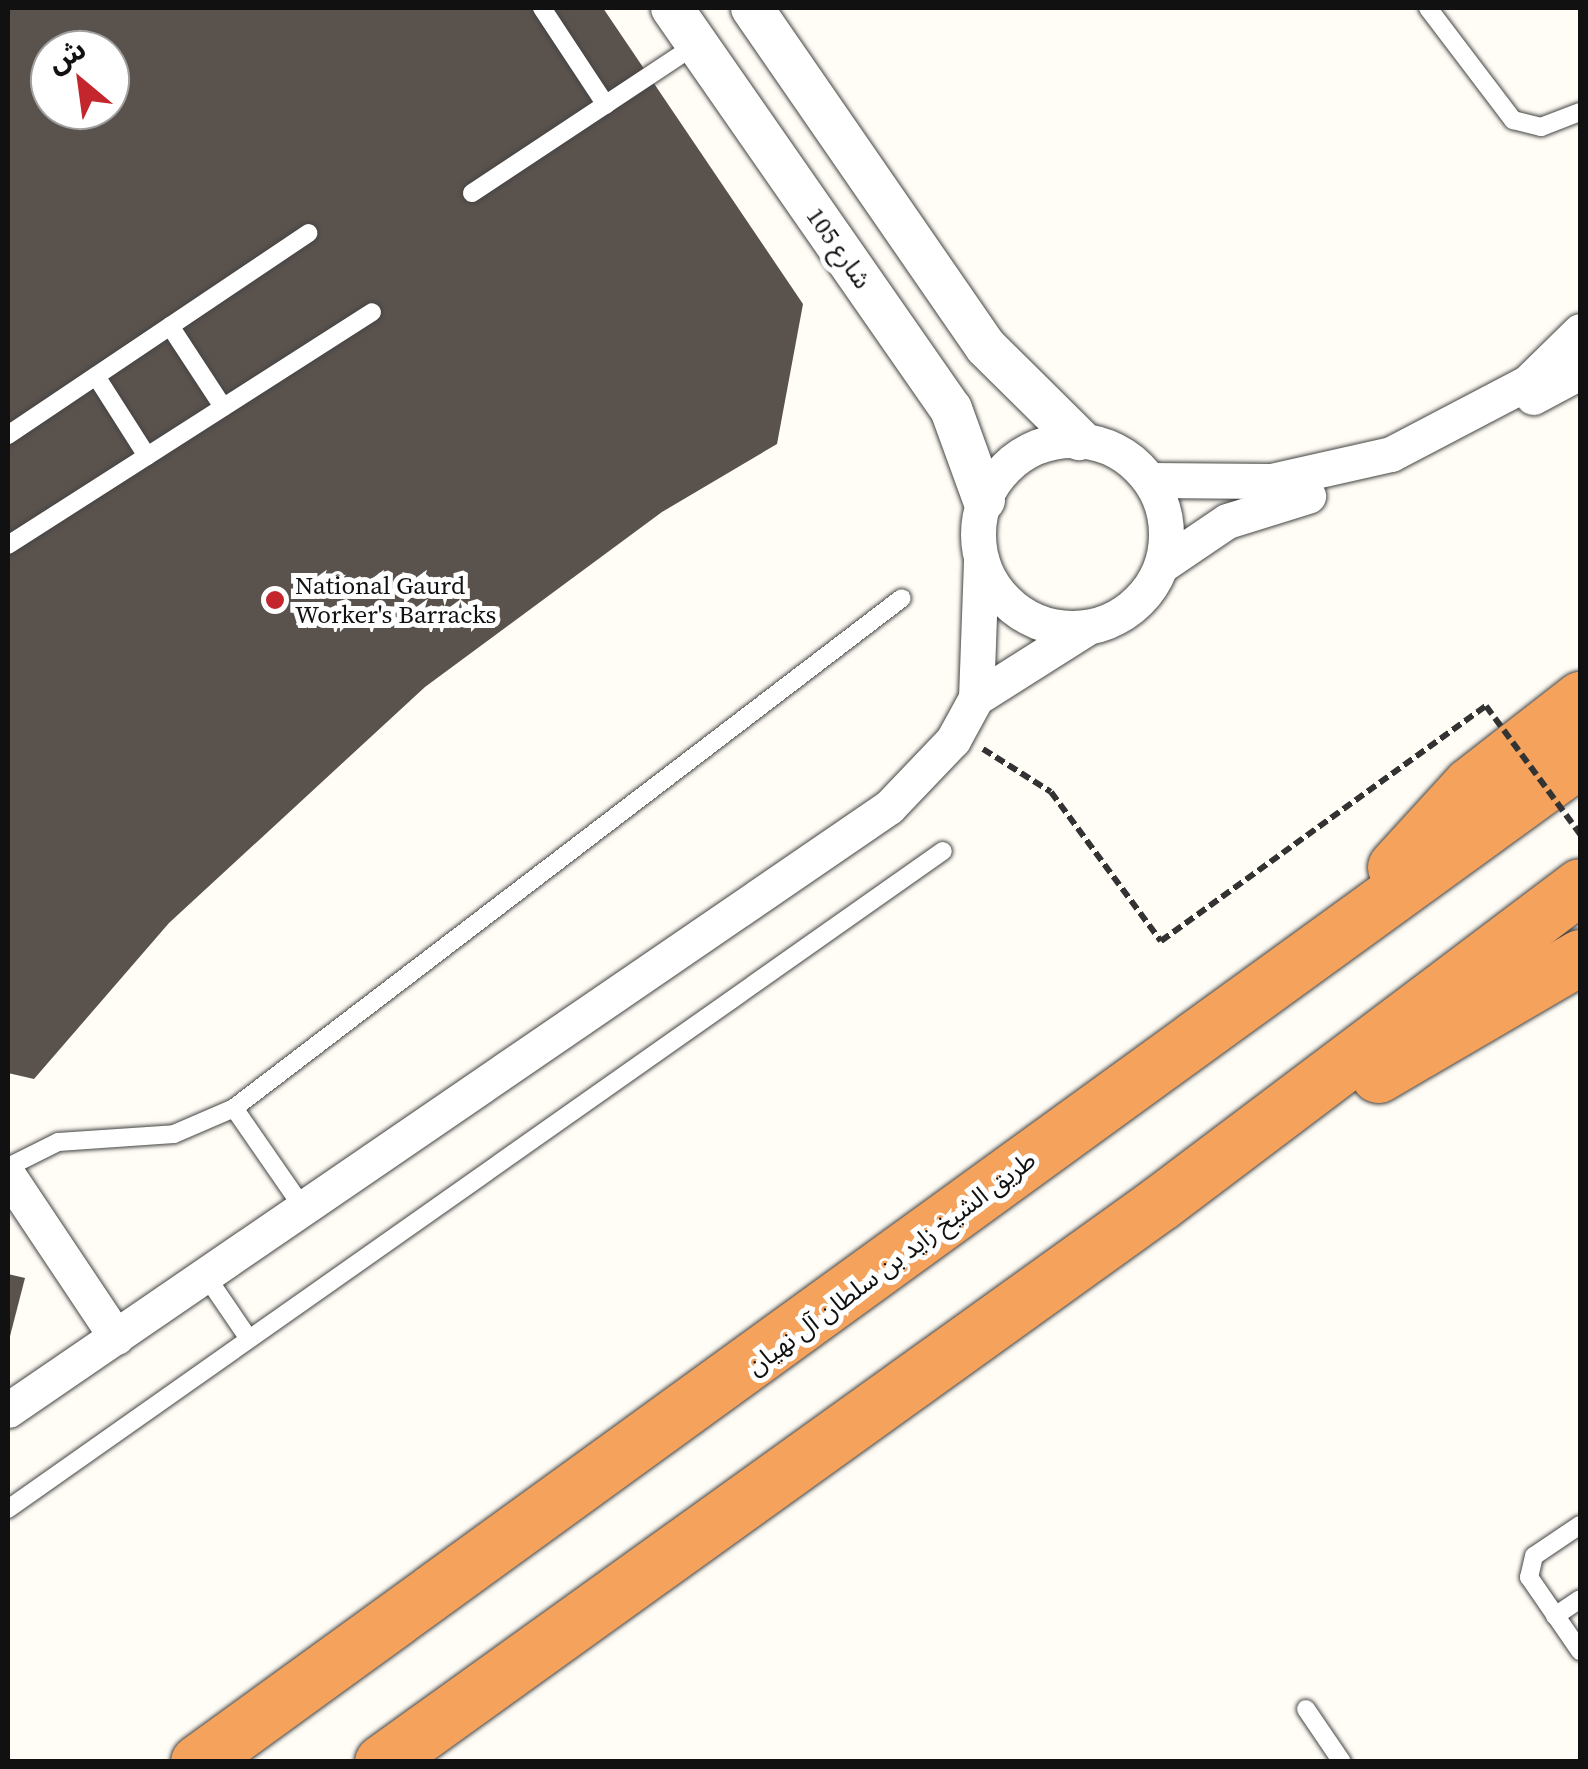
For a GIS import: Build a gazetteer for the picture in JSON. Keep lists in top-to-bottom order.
{
  "streets": {
    "highway": ["طريق الشيخ زايد بن سلطان آل نهيان"],
    "street": ["شارع 105"]
  },
  "places": ["National Gaurd Worker's Barracks"],
  "north": "top left"
}
